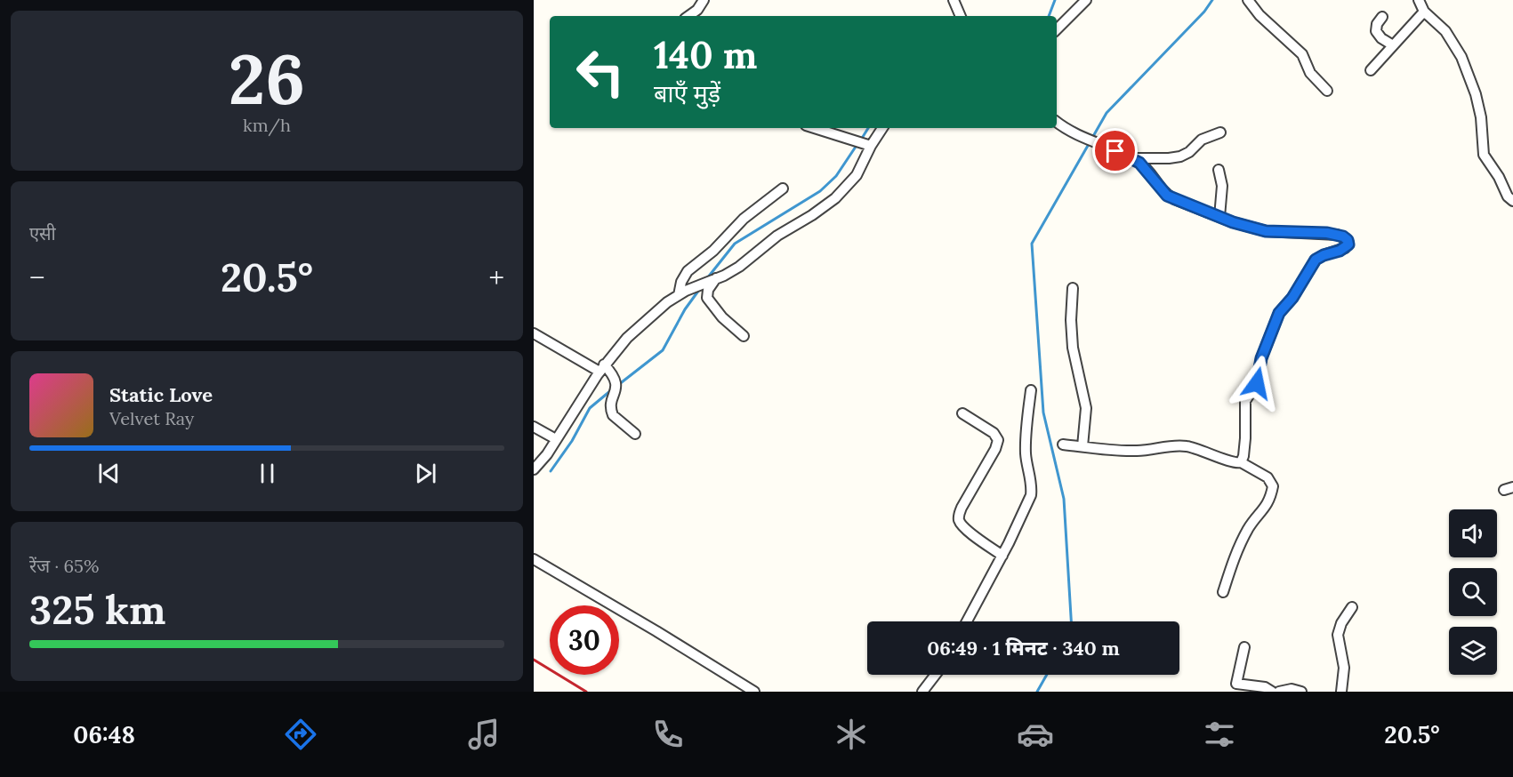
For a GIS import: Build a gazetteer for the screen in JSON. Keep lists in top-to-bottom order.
{
  "page": {
    "tile": [
      ["26", "km/h"],
      "एसी",
      ["रेंज · 65%", "325 km"]
    ],
    "turn": ["140 m", "बाएँ मुड़ें"],
    "heat": ["−", "20.5°", "+"],
    "song": ["Static Love", "Velvet Ray"],
    "limit": "30",
    "trip": "06:49 · 1 मिनट · 340 m",
    "tabs": ["06:48", "20.5°"]
  }
}
